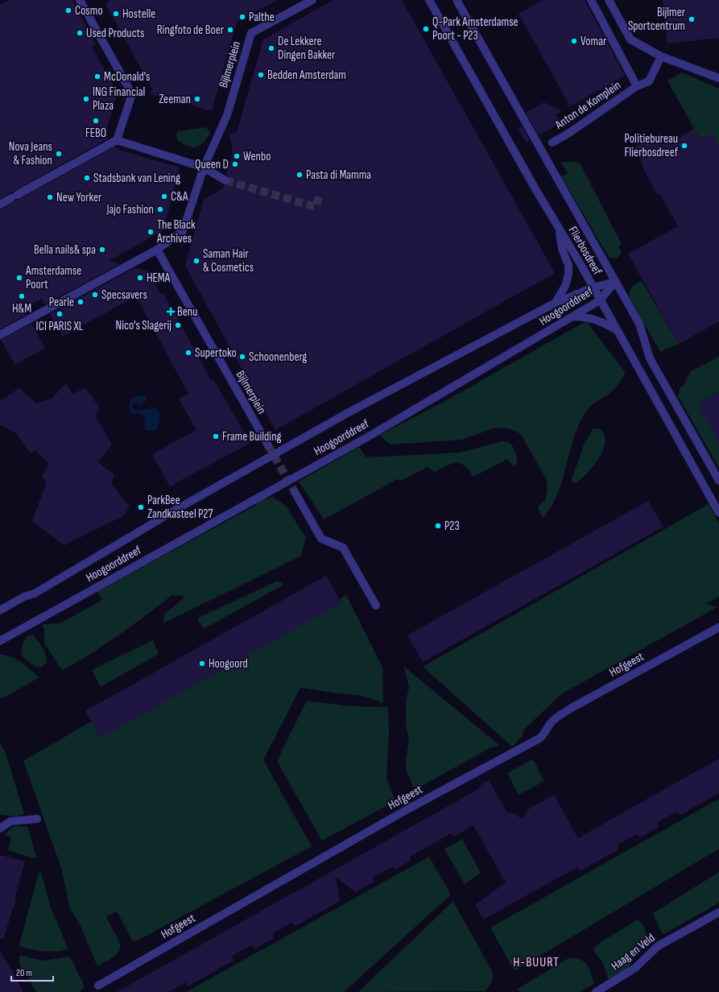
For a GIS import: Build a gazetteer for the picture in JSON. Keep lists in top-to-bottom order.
{
  "streets": {
    "street": [
      "Bijlmerplein",
      "Anton de Komplein",
      "Flierbosdreef",
      "Hoogoorddreef",
      "Hofgeest",
      "Haag en Veld"
    ]
  },
  "crossings": [
    ["Flierbosdreef", "Hoogoorddreef"]
  ],
  "districts": ["H-BUURT"],
  "places": {
    "other": [
      "Cosmo",
      "Hostelle",
      "Palthe",
      "Bijlmer Sportcentrum",
      "Q-Park Amsterdamse Poort - P23",
      "Ringfoto de Boer",
      "Used Products",
      "Vomar",
      "De Lekkere Dingen Bakker",
      "Bedden Amsterdam",
      "McDonald's",
      "ING Financial Plaza",
      "Zeeman",
      "FEBO",
      "Politiebureau Flierbosdreef",
      "Nova Jeans & Fashion",
      "Wenbo",
      "Queen D",
      "Pasta di Mamma",
      "Stadsbank van Lening",
      "C&A",
      "New Yorker",
      "Jajo Fashion",
      "The Black Archives",
      "Bella nails& spa",
      "Saman Hair & Cosmetics",
      "Amsterdamse Poort",
      "HEMA",
      "Specsavers",
      "H&M",
      "Pearle",
      "ICI PARIS XL",
      "Nico's Slagerij",
      "Supertoko",
      "Schoonenberg",
      "Frame Building",
      "ParkBee Zandkasteel P27",
      "P23",
      "Hoogoord"
    ],
    "health": ["Benu"]
  },
  "scale_bar": "20 m"
}
